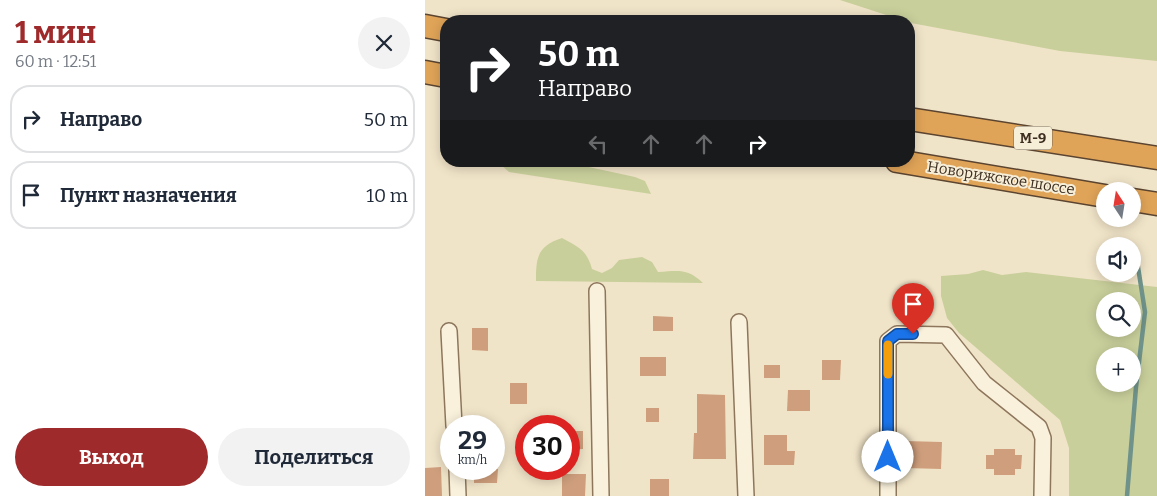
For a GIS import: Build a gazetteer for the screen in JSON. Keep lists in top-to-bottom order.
{
  "streets": {
    "highway": ["М-9", "Новорижское шоссе"]
  },
  "north": "top",
  "page": {
    "heading": ["1 мин", "60 m · 12:51"],
    "turn": ["50 m", "Направо"],
    "list": [
      {
        "name": "Направо",
        "value": "50 m"
      },
      {
        "name": "Пункт назначения",
        "value": "10 m"
      }
    ],
    "map_buttons": "+",
    "speed": "29 km/h",
    "limit": "30",
    "buttons": ["Выход", "Поделиться"]
  }
}
